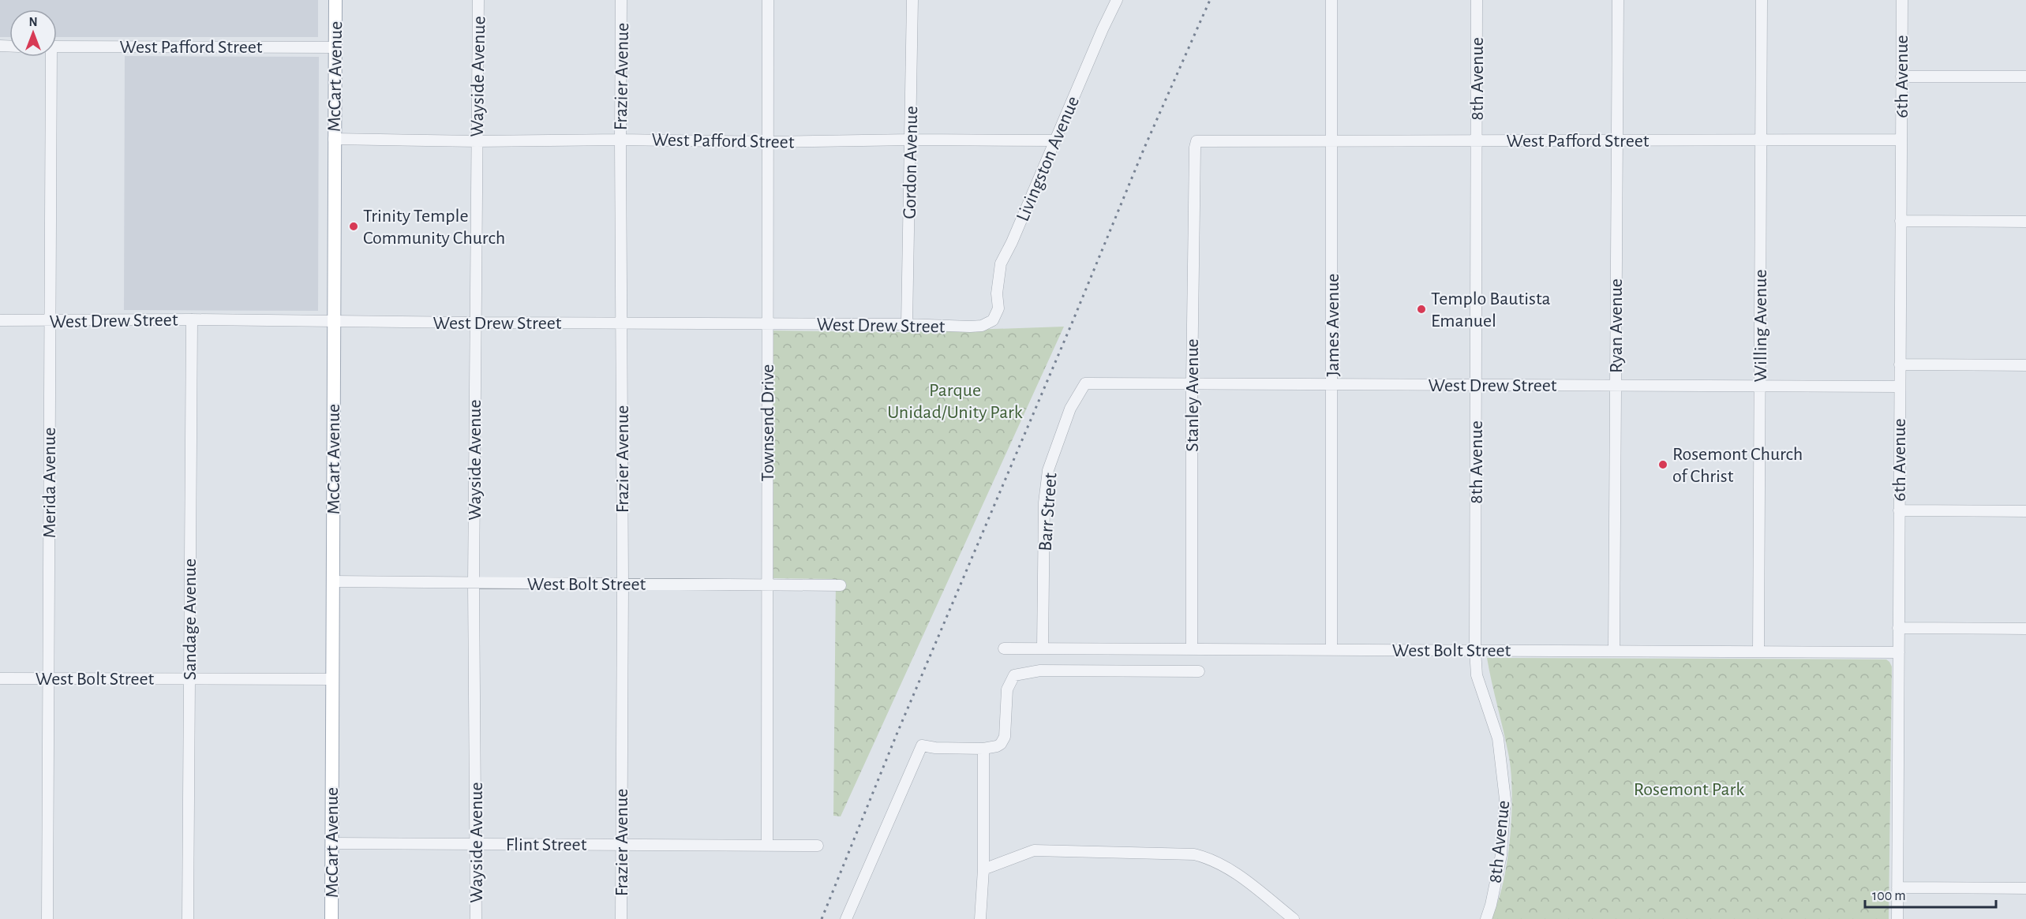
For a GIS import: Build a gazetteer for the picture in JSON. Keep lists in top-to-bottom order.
{
  "streets": {
    "main road": ["McCart Avenue"],
    "street": [
      "West Pafford Street",
      "Wayside Avenue",
      "Frazier Avenue",
      "6th Avenue",
      "8th Avenue",
      "Livingston Avenue",
      "Gordon Avenue",
      "West Drew Street",
      "James Avenue",
      "Ryan Avenue",
      "Willing Avenue",
      "Stanley Avenue",
      "Townsend Drive",
      "Merida Avenue",
      "Barr Street",
      "West Bolt Street",
      "Sandage Avenue",
      "Flint Street"
    ]
  },
  "crossings": [
    ["West Pafford Street", "McCart Avenue"],
    ["West Pafford Street", "Wayside Avenue"],
    ["West Pafford Street", "Frazier Avenue"],
    ["West Pafford Street", "6th Avenue"],
    ["West Pafford Street", "8th Avenue"],
    ["West Pafford Street", "Livingston Avenue"],
    ["West Pafford Street", "Gordon Avenue"],
    ["West Pafford Street", "James Avenue"],
    ["West Pafford Street", "Ryan Avenue"],
    ["West Pafford Street", "Willing Avenue"],
    ["West Pafford Street", "Stanley Avenue"],
    ["West Pafford Street", "Townsend Drive"],
    ["McCart Avenue", "West Drew Street"],
    ["McCart Avenue", "West Bolt Street"],
    ["McCart Avenue", "Flint Street"],
    ["Wayside Avenue", "West Drew Street"],
    ["Wayside Avenue", "West Bolt Street"],
    ["Wayside Avenue", "Flint Street"],
    ["Frazier Avenue", "West Drew Street"],
    ["Frazier Avenue", "West Bolt Street"],
    ["Frazier Avenue", "Flint Street"],
    ["6th Avenue", "West Drew Street"],
    ["6th Avenue", "West Bolt Street"],
    ["8th Avenue", "West Drew Street"],
    ["8th Avenue", "West Bolt Street"],
    ["Livingston Avenue", "West Drew Street"],
    ["Gordon Avenue", "West Drew Street"],
    ["West Drew Street", "James Avenue"],
    ["West Drew Street", "Ryan Avenue"],
    ["West Drew Street", "Willing Avenue"],
    ["West Drew Street", "Stanley Avenue"],
    ["West Drew Street", "Townsend Drive"],
    ["West Drew Street", "Merida Avenue"],
    ["West Drew Street", "Barr Street"],
    ["West Drew Street", "Sandage Avenue"],
    ["James Avenue", "West Bolt Street"],
    ["Ryan Avenue", "West Bolt Street"],
    ["Willing Avenue", "West Bolt Street"],
    ["Stanley Avenue", "West Bolt Street"],
    ["Townsend Drive", "West Bolt Street"],
    ["Townsend Drive", "Flint Street"],
    ["Merida Avenue", "West Bolt Street"],
    ["Barr Street", "West Bolt Street"],
    ["West Bolt Street", "Sandage Avenue"]
  ],
  "parks": ["Parque Unidad/Unity Park", "Rosemont Park"],
  "places": ["Trinity Temple Community Church", "Templo Bautista Emanuel", "Rosemont Church of Christ"],
  "scale_bar": "100 m",
  "north": "top"
}
